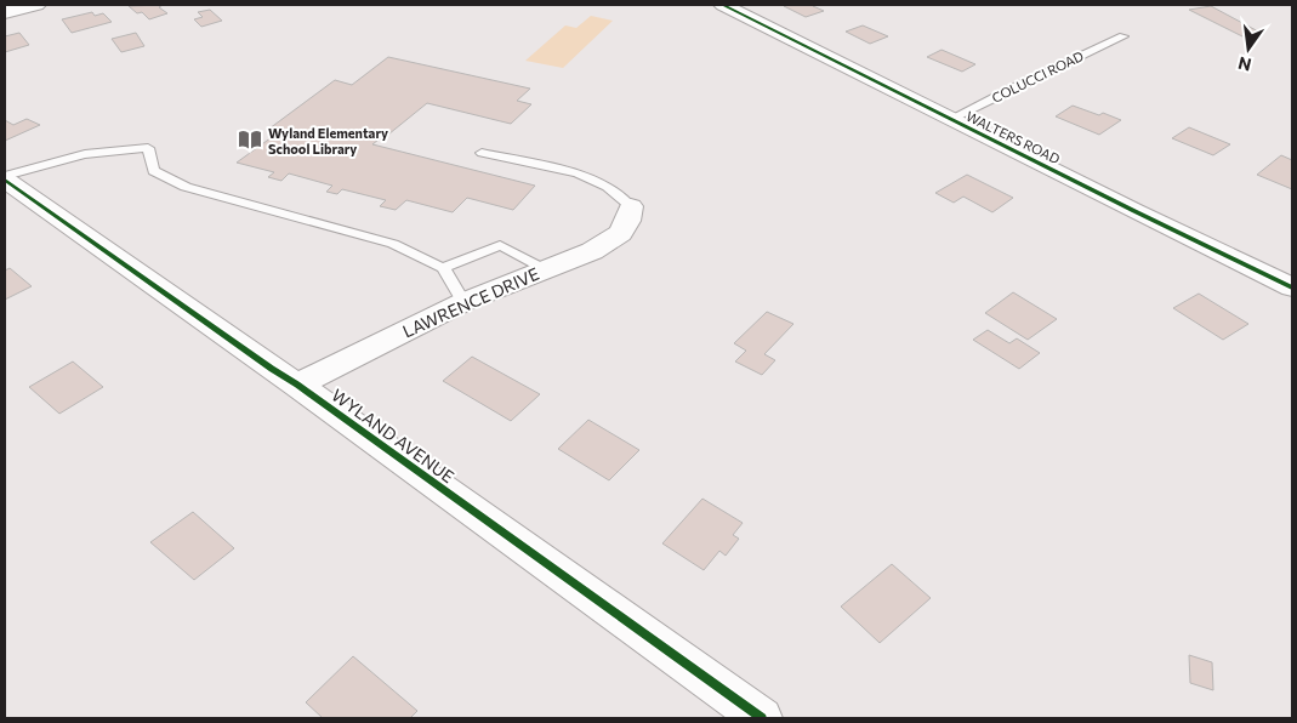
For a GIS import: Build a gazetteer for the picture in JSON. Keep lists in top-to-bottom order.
{
  "streets": {
    "street": ["WALTERS ROAD", "LAWRENCE DRIVE", "WYLAND AVENUE"],
    "lane": ["COLUCCI ROAD"]
  },
  "crossings": [
    ["COLUCCI ROAD", "WALTERS ROAD"],
    ["LAWRENCE DRIVE", "WYLAND AVENUE"]
  ],
  "places": {
    "library": ["Wyland Elementary School Library"]
  },
  "north": "bottom"
}
